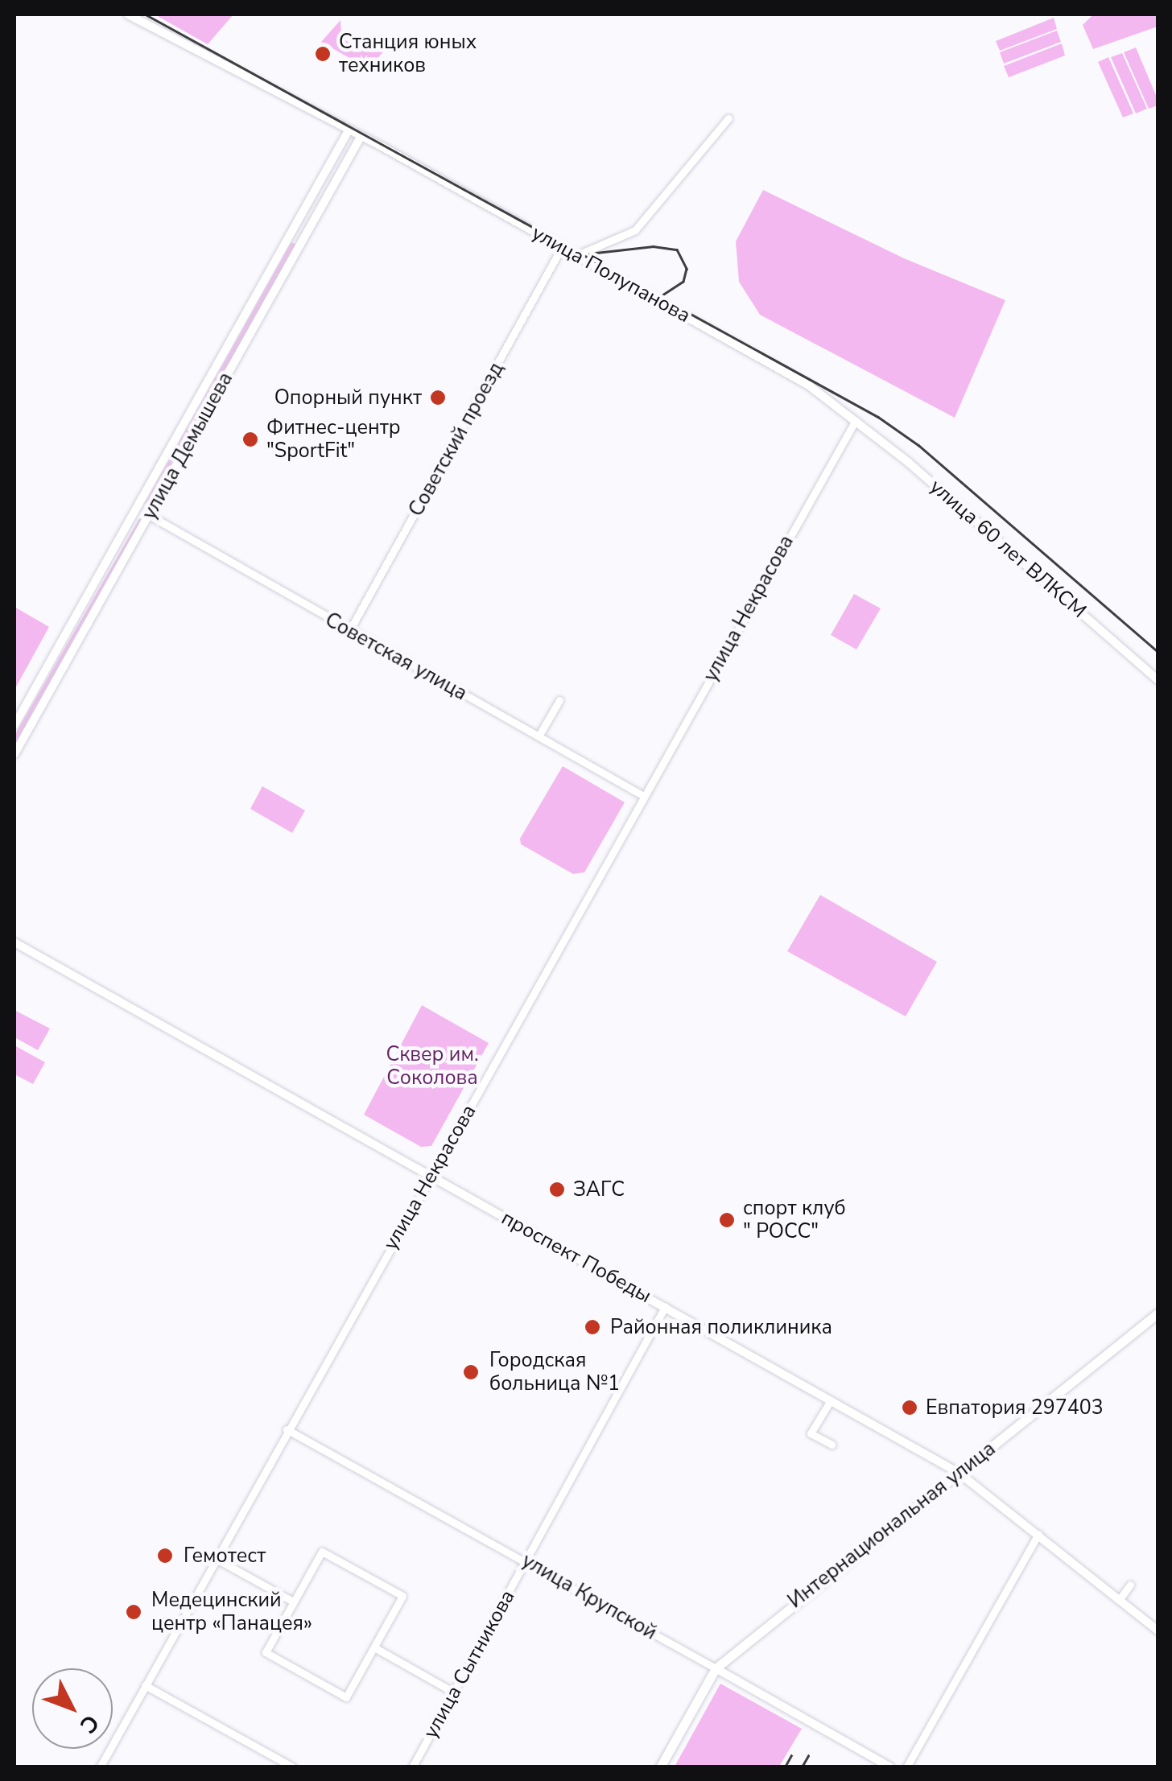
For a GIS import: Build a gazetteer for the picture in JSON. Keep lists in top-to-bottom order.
{
  "streets": {
    "main road": ["Интернациональная улица"],
    "street": [
      "улица Полупанова",
      "Советский проезд",
      "улица Демышева",
      "улица 60 лет ВЛКСМ",
      "улица Некрасова",
      "Советская улица",
      "проспект Победы",
      "улица Крупской",
      "улица Сытникова"
    ]
  },
  "crossings": [
    ["улица Полупанова", "Советский проезд"],
    ["улица Полупанова", "улица Демышева"],
    ["улица Полупанова", "улица 60 лет ВЛКСМ"],
    ["улица Полупанова", "улица Некрасова"],
    ["Советский проезд", "Советская улица"],
    ["улица Демышева", "Советская улица"],
    ["улица 60 лет ВЛКСМ", "улица Некрасова"],
    ["улица Некрасова", "Советская улица"],
    ["улица Некрасова", "проспект Победы"],
    ["улица Некрасова", "улица Крупской"],
    ["проспект Победы", "Интернациональная улица"],
    ["проспект Победы", "улица Сытникова"],
    ["Интернациональная улица", "улица Крупской"],
    ["улица Крупской", "улица Сытникова"]
  ],
  "parks": ["Сквер им. Соколова"],
  "places": [
    "Станция юных техников",
    "Опорный пункт",
    "Фитнес-центр \"SportFit\"",
    "ЗАГС",
    "спорт клуб \" РОСС\"",
    "Районная поликлиника",
    "Городская больница №1",
    "Евпатория 297403",
    "Гемотест",
    "Медецинский центр «Панацея»"
  ],
  "north": "bottom right"
}
